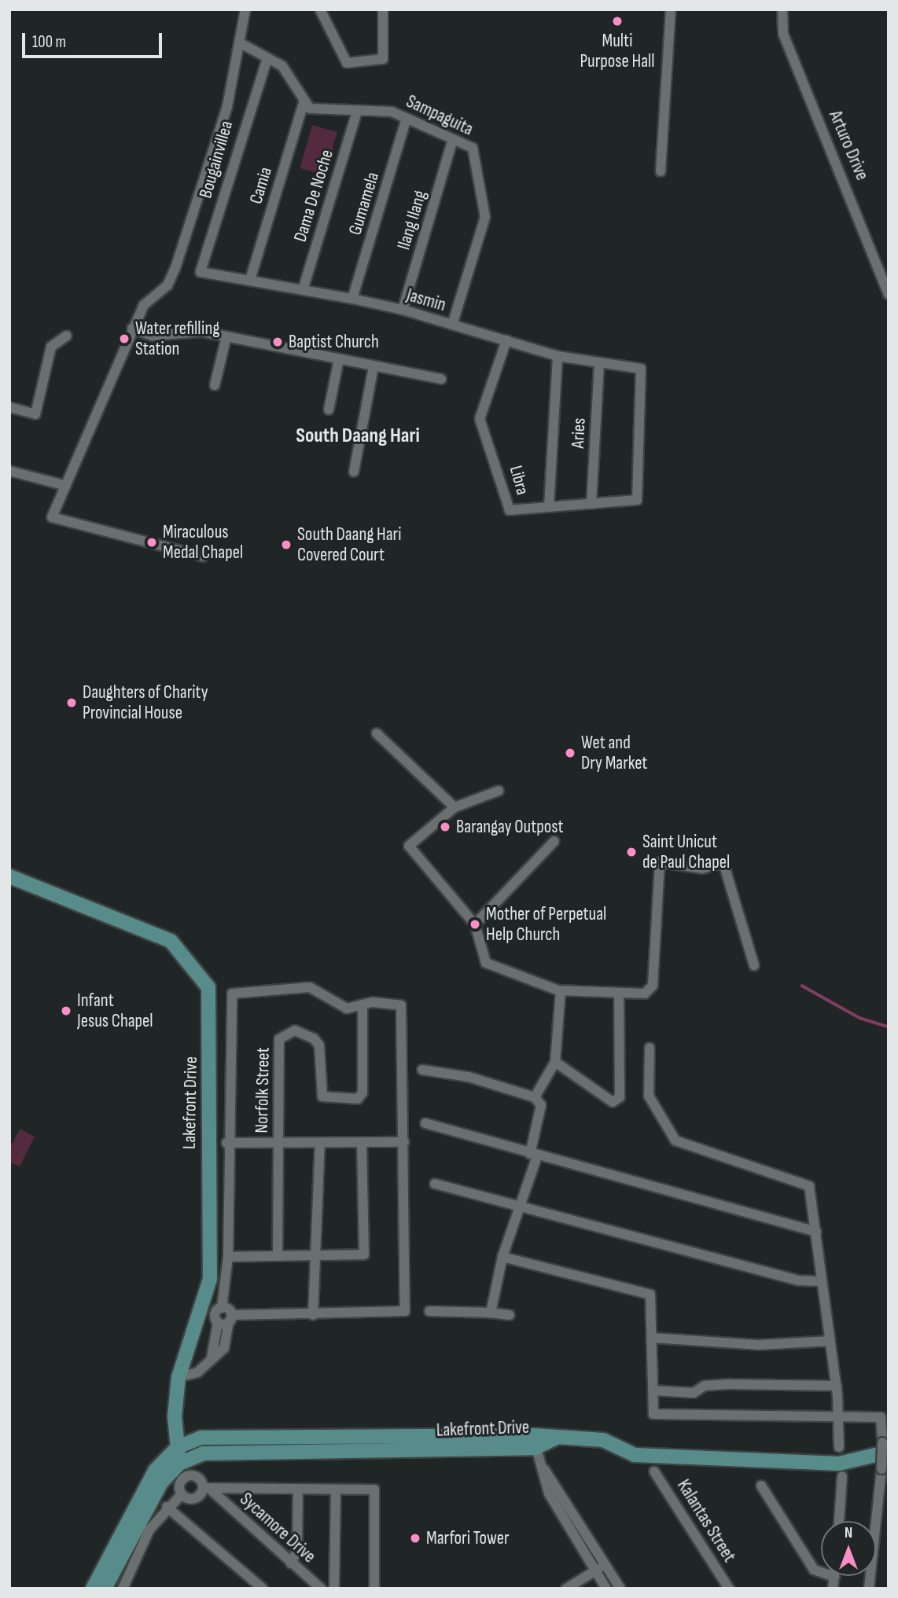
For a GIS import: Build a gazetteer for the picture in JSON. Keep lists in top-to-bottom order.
{
  "streets": {
    "street": [
      "Sampaguita",
      "Arturo Drive",
      "Bougainvillea",
      "Camia",
      "Dama De Noche",
      "Gumamela",
      "Ilang Ilang",
      "Jasmin",
      "Aries",
      "Libra",
      "Norfolk Street",
      "Lakefront Drive",
      "Kalantas Street",
      "Sycamore Drive"
    ]
  },
  "crossings": [
    ["Sampaguita", "Camia"],
    ["Sampaguita", "Dama De Noche"],
    ["Sampaguita", "Gumamela"],
    ["Sampaguita", "Ilang Ilang"],
    ["Sampaguita", "Jasmin"],
    ["Bougainvillea", "Jasmin"],
    ["Camia", "Jasmin"],
    ["Dama De Noche", "Jasmin"],
    ["Gumamela", "Jasmin"],
    ["Ilang Ilang", "Jasmin"],
    ["Jasmin", "Aries"],
    ["Jasmin", "Libra"],
    ["Aries", "Libra"]
  ],
  "districts": ["South Daang Hari"],
  "places": [
    "Multi Purpose Hall",
    "Water refilling Station",
    "Baptist Church",
    "Miraculous Medal Chapel",
    "South Daang Hari Covered Court",
    "Daughters of Charity Provincial House",
    "Wet and Dry Market",
    "Barangay Outpost",
    "Saint Unicut de Paul Chapel",
    "Mother of Perpetual Help Church",
    "Infant Jesus Chapel",
    "Marfori Tower"
  ],
  "scale_bar": "100 m",
  "north": "top"
}
